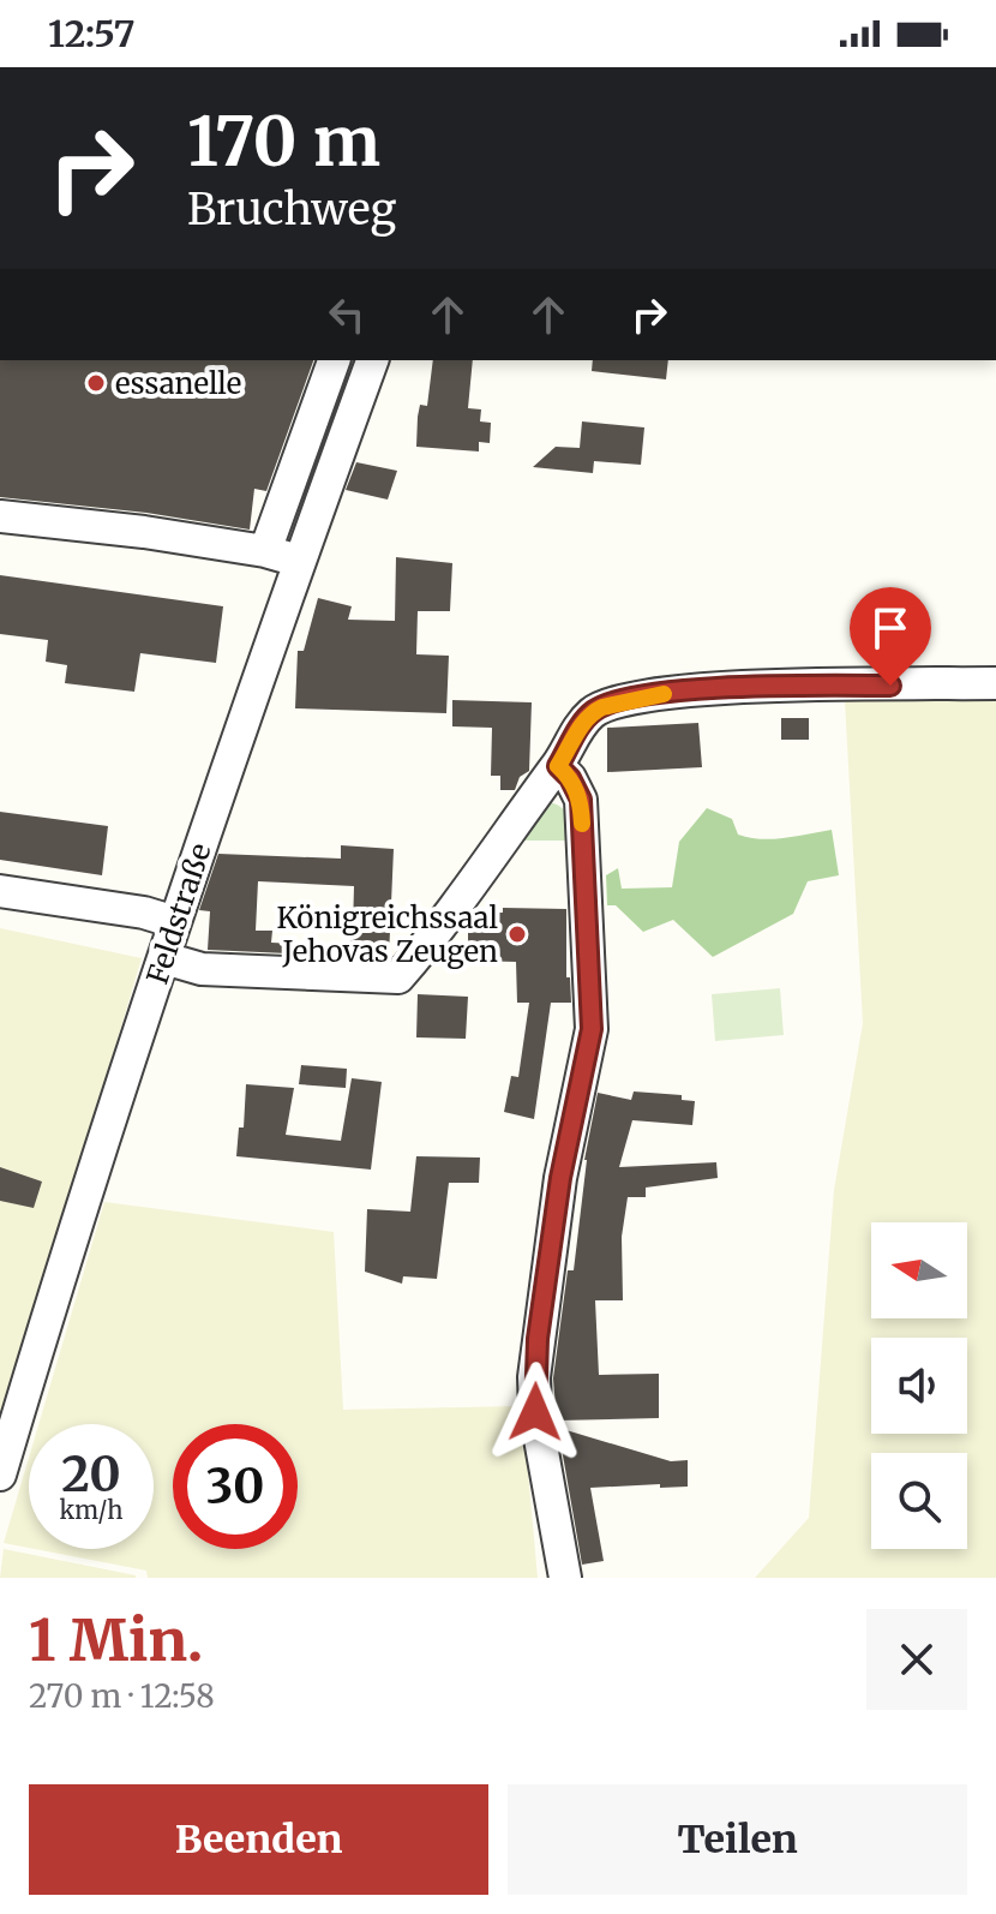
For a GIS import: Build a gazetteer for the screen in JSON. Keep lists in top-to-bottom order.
{
  "streets": {
    "street": ["Feldstraße"]
  },
  "places": ["essanelle", "Königreichssaal Jehovas Zeugen"],
  "north": "left",
  "page": {
    "status": "12:57",
    "turn": ["170 m", "Bruchweg"],
    "speed": "20 km/h",
    "limit": "30",
    "heading": ["1 Min.", "270 m · 12:58"],
    "buttons": ["Beenden", "Teilen"]
  }
}
